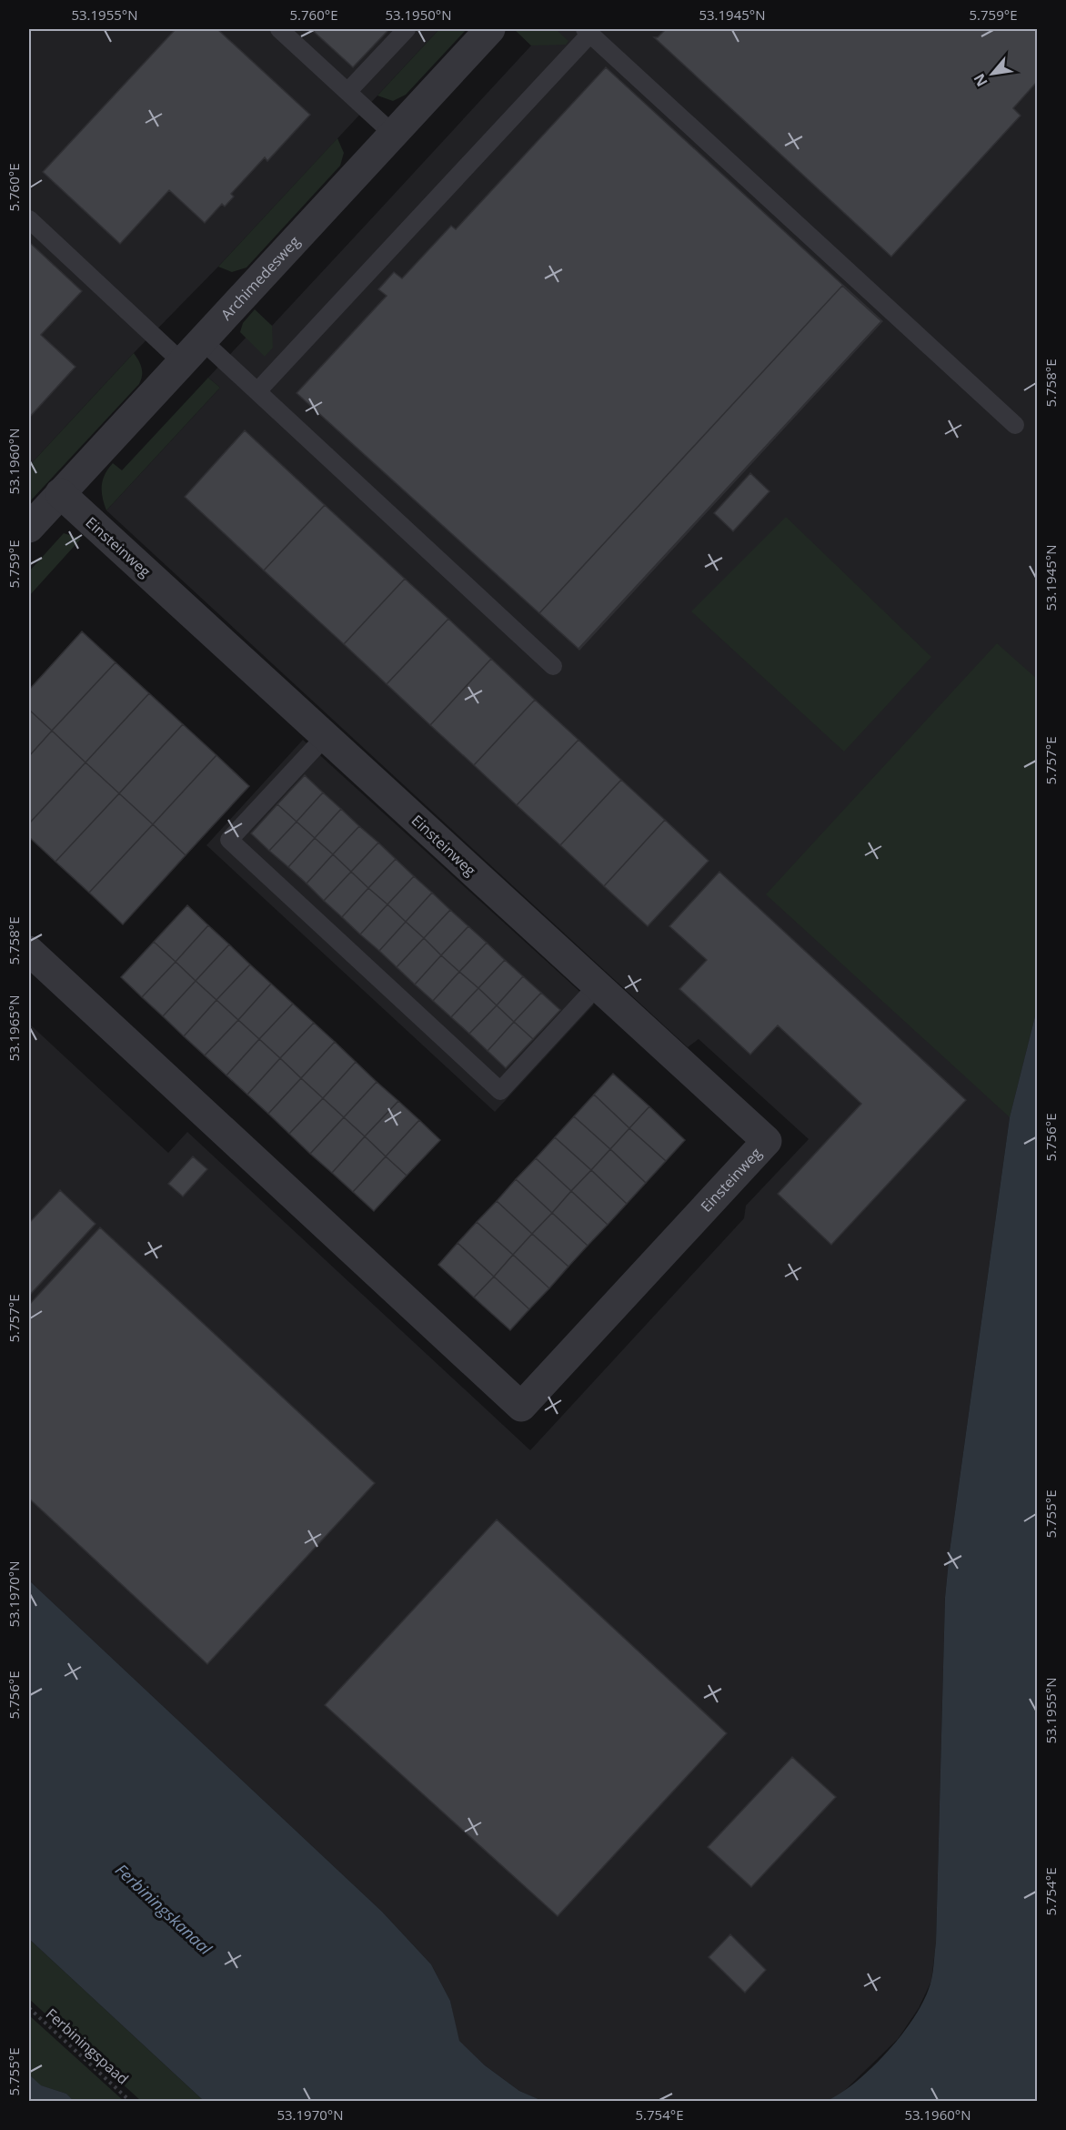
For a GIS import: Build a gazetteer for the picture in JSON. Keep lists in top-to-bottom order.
{
  "streets": {
    "street": ["Archimedesweg", "Einsteinweg"],
    "path": ["Ferbiningspaad"]
  },
  "crossings": [
    ["Archimedesweg", "Einsteinweg"]
  ],
  "water": ["Ferbiningskanaal"],
  "north": "bottom left",
  "coordinates": [
    "53.1955°N",
    "5.760°E",
    "53.1950°N",
    "53.1945°N",
    "5.759°E",
    "5.758°E",
    "53.1960°N",
    "5.757°E",
    "53.1965°N",
    "5.756°E",
    "5.755°E",
    "53.1970°N",
    "5.754°E"
  ]
}
